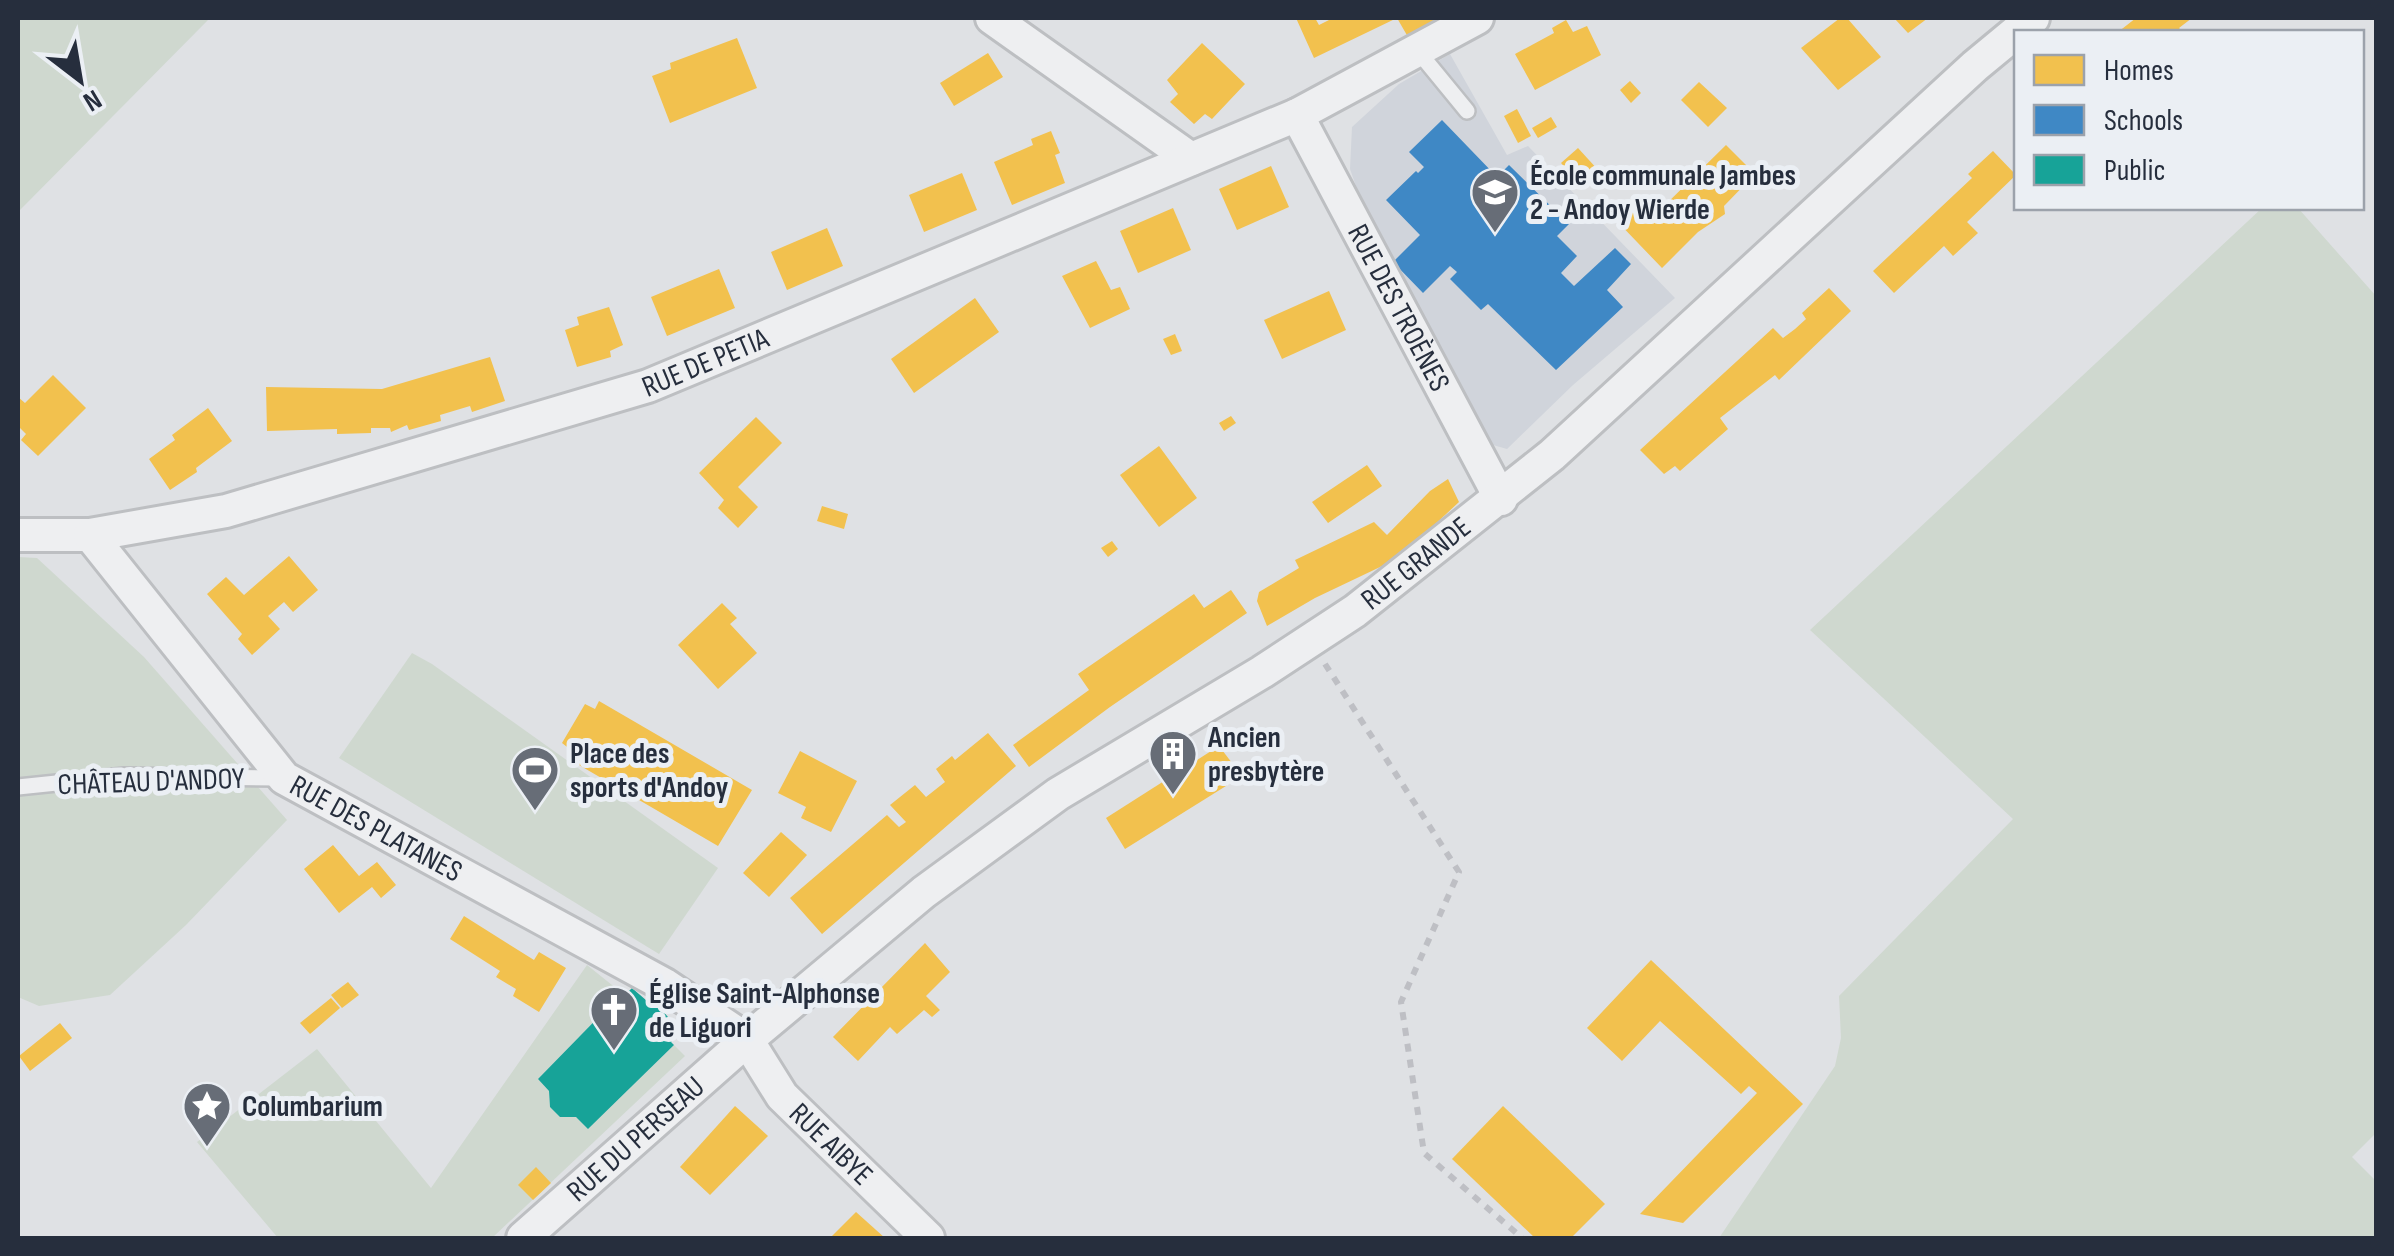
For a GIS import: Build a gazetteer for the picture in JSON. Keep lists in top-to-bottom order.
{
  "streets": {
    "street": [
      "RUE DES TROÈNES",
      "RUE DE PETIA",
      "RUE GRANDE",
      "RUE DES PLATANES",
      "RUE DU PERSEAU",
      "RUE AIBYE"
    ],
    "lane": ["CHÂTEAU D'ANDOY"]
  },
  "crossings": [
    ["RUE DES TROÈNES", "RUE DE PETIA"],
    ["RUE DES TROÈNES", "RUE GRANDE"],
    ["RUE DE PETIA", "RUE DES PLATANES"],
    ["RUE GRANDE", "RUE DES PLATANES"],
    ["RUE GRANDE", "RUE DU PERSEAU"],
    ["RUE GRANDE", "RUE AIBYE"],
    ["CHÂTEAU D'ANDOY", "RUE DES PLATANES"],
    ["RUE DES PLATANES", "RUE DU PERSEAU"],
    ["RUE DES PLATANES", "RUE AIBYE"],
    ["RUE DU PERSEAU", "RUE AIBYE"]
  ],
  "places": {
    "school or university": ["École communale Jambes 2 - Andoy Wierde"],
    "building": ["Ancien presbytère"],
    "sports": ["Place des sports d'Andoy"],
    "church": ["Église Saint-Alphonse de Liguori"],
    "place": ["Columbarium"]
  },
  "legend": ["Homes", "Schools", "Public"],
  "north": "bottom right"
}
